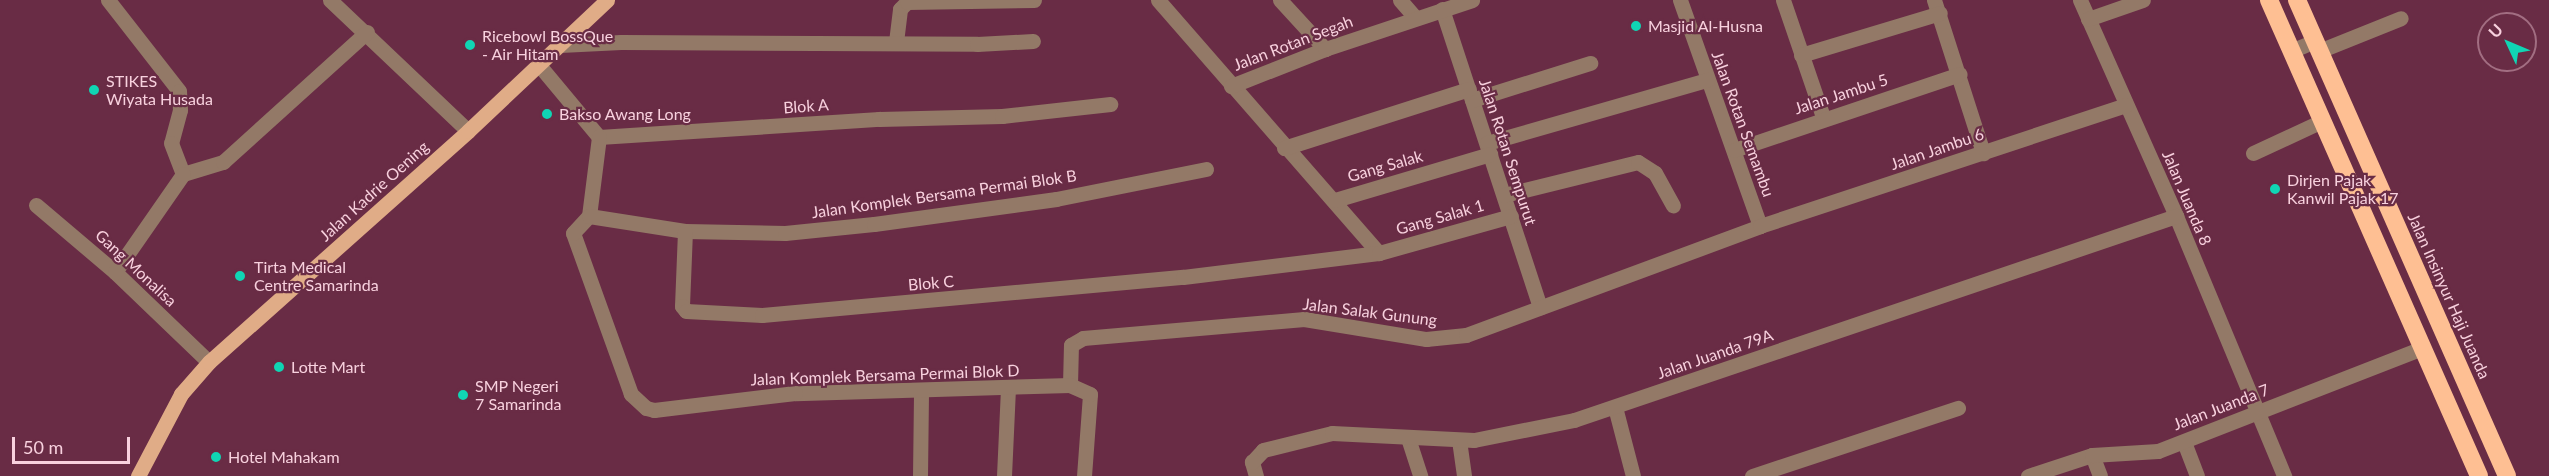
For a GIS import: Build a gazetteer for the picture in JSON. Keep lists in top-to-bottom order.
{
  "streets": {
    "highway": ["Jalan Insinyur Haji Juanda"],
    "main road": ["Jalan Kadrie Oening"],
    "street": [
      "Jalan Rotan Segah",
      "Jalan Jambu 5",
      "Blok A",
      "Jalan Rotan Semambu",
      "Jalan Jambu 6",
      "Jalan Rotan Sempurut",
      "Gang Salak",
      "Jalan Komplek Bersama Permai Blok B",
      "Jalan Juanda 8",
      "Gang Salak 1",
      "Gang Monalisa",
      "Blok C",
      "Jalan Salak Gunung",
      "Jalan Juanda 79A",
      "Jalan Komplek Bersama Permai Blok D",
      "Jalan Juanda 7"
    ]
  },
  "crossings": [
    ["Jalan Rotan Segah", "Jalan Rotan Sempurut"],
    ["Jalan Rotan Segah", "Gang Salak"],
    ["Jalan Jambu 5", "Jalan Rotan Semambu"],
    ["Jalan Rotan Semambu", "Jalan Jambu 6"],
    ["Jalan Rotan Semambu", "Gang Salak"],
    ["Jalan Rotan Semambu", "Jalan Salak Gunung"],
    ["Jalan Jambu 6", "Jalan Juanda 8"],
    ["Jalan Jambu 6", "Jalan Salak Gunung"],
    ["Jalan Rotan Sempurut", "Gang Salak"],
    ["Jalan Rotan Sempurut", "Gang Salak 1"],
    ["Jalan Rotan Sempurut", "Jalan Salak Gunung"],
    ["Jalan Kadrie Oening", "Gang Monalisa"],
    ["Jalan Komplek Bersama Permai Blok B", "Blok C"],
    ["Jalan Juanda 8", "Jalan Juanda 79A"],
    ["Jalan Juanda 8", "Jalan Juanda 7"],
    ["Gang Salak 1", "Blok C"],
    ["Jalan Salak Gunung", "Jalan Komplek Bersama Permai Blok D"]
  ],
  "places": [
    "Masjid Al-Husna",
    "Ricebowl BossQue - Air Hitam",
    "STIKES Wiyata Husada",
    "Bakso Awang Long",
    "Dirjen Pajak Kanwil Pajak 17",
    "Tirta Medical Centre Samarinda",
    "Lotte Mart",
    "SMP Negeri 7 Samarinda",
    "Hotel Mahakam"
  ],
  "scale_bar": "50 m",
  "north": "top left"
}
